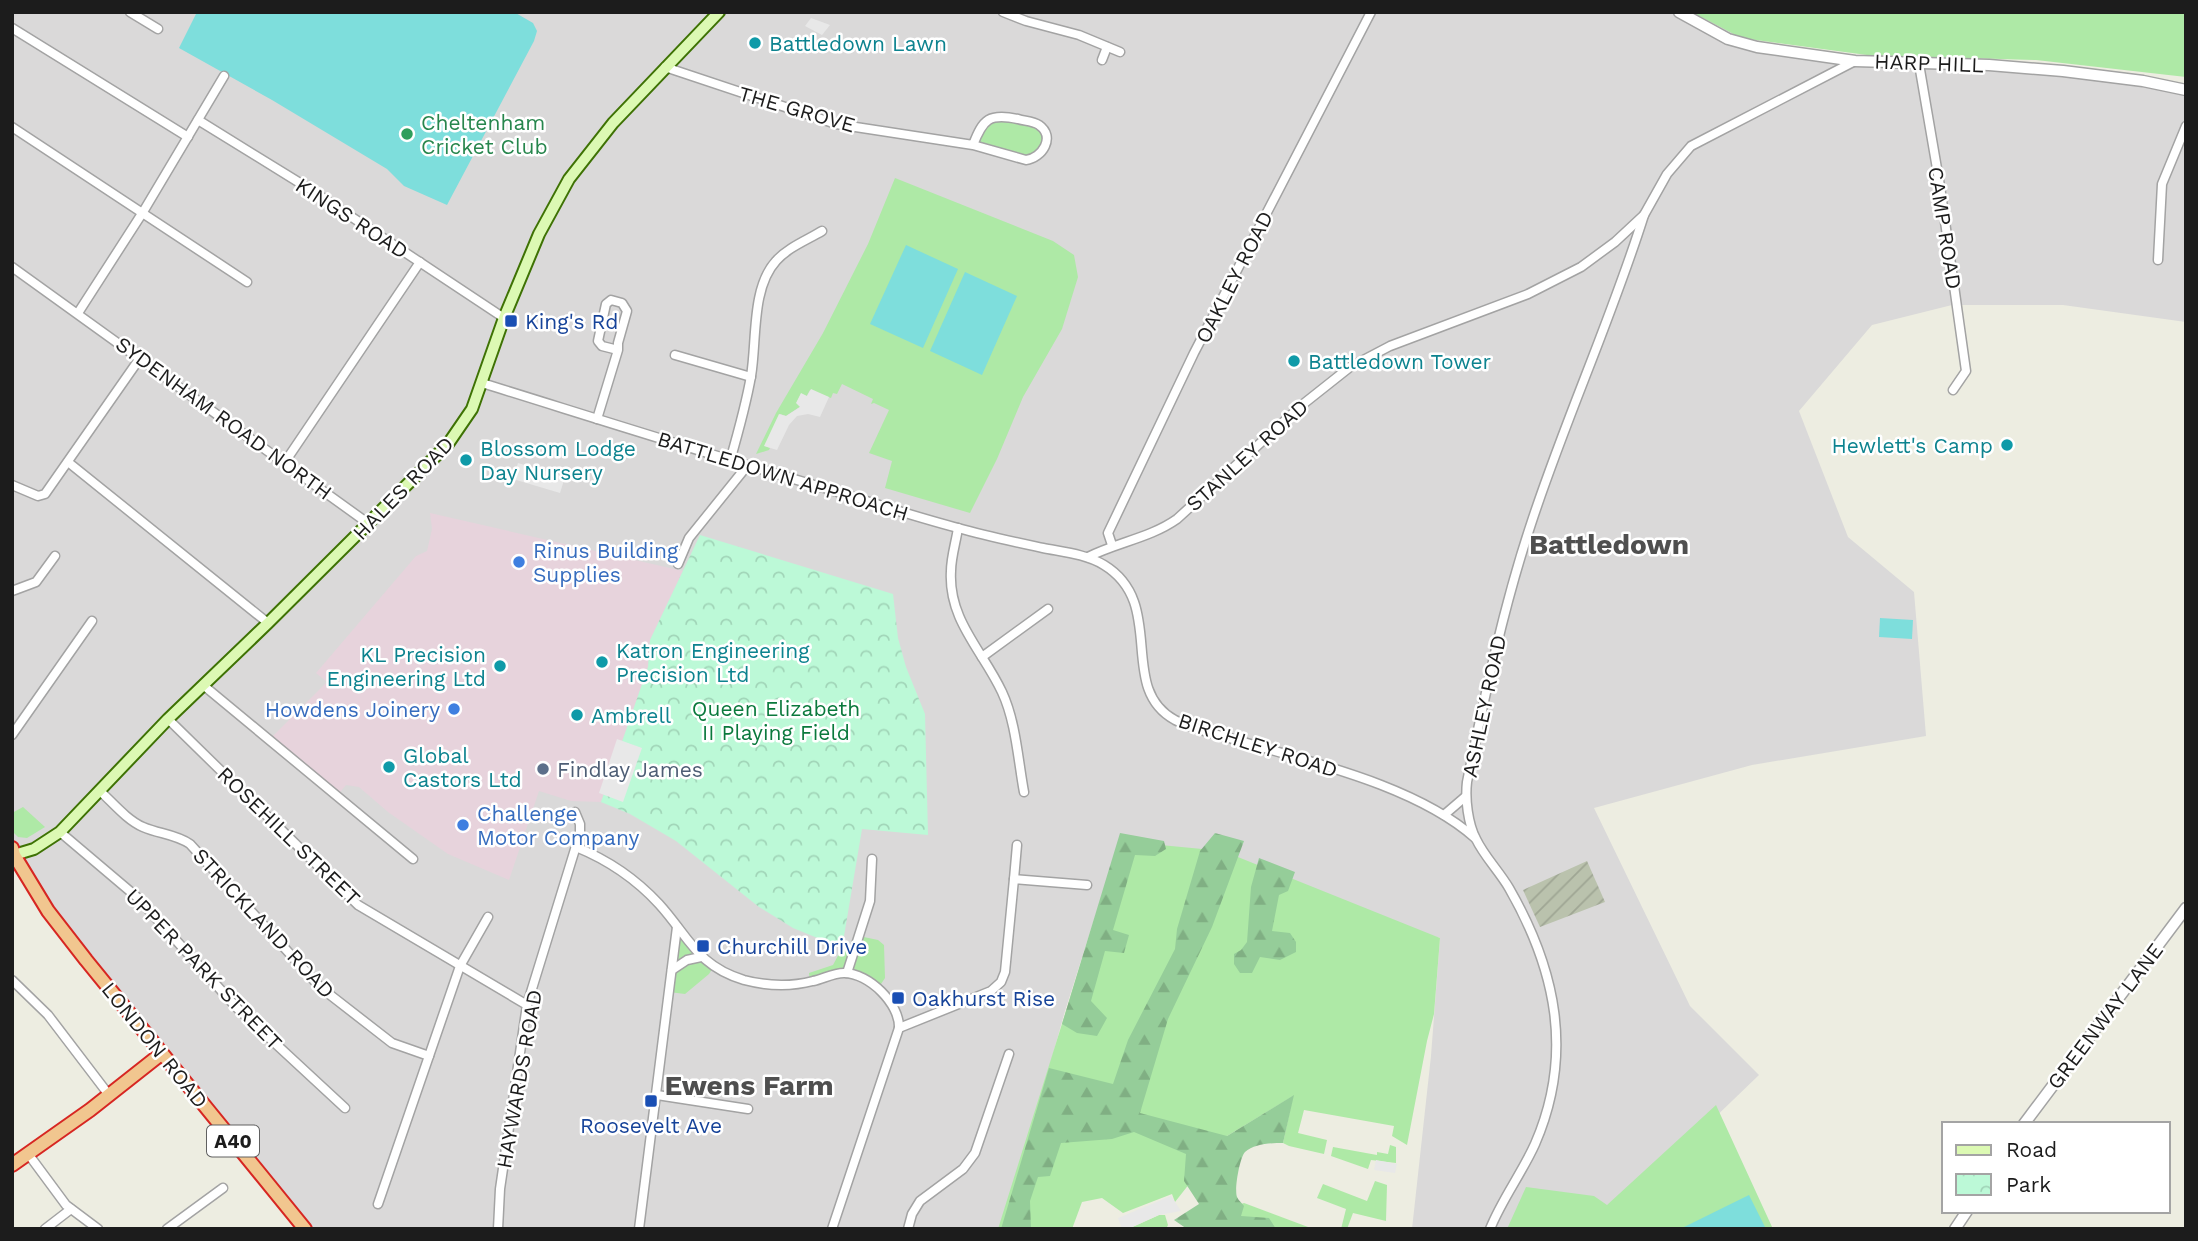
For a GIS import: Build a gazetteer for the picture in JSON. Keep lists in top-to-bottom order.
{
  "streets": {
    "highway": ["LONDON ROAD", "A40"],
    "main road": ["HALES ROAD"],
    "street": [
      "HARP HILL",
      "THE GROVE",
      "KINGS ROAD",
      "CAMP ROAD",
      "OAKLEY ROAD",
      "SYDENHAM ROAD NORTH",
      "STANLEY ROAD",
      "BATTLEDOWN APPROACH",
      "ASHLEY ROAD",
      "BIRCHLEY ROAD",
      "ROSEHILL STREET",
      "STRICKLAND ROAD",
      "UPPER PARK STREET",
      "GREENWAY LANE",
      "HAYWARDS ROAD"
    ]
  },
  "crossings": [
    ["HARP HILL", "CAMP ROAD"],
    ["HARP HILL", "STANLEY ROAD"],
    ["THE GROVE", "HALES ROAD"],
    ["KINGS ROAD", "HALES ROAD"],
    ["OAKLEY ROAD", "STANLEY ROAD"],
    ["SYDENHAM ROAD NORTH", "HALES ROAD"],
    ["STANLEY ROAD", "BATTLEDOWN APPROACH"],
    ["STANLEY ROAD", "ASHLEY ROAD"],
    ["STANLEY ROAD", "BIRCHLEY ROAD"],
    ["BATTLEDOWN APPROACH", "HALES ROAD"],
    ["BATTLEDOWN APPROACH", "BIRCHLEY ROAD"],
    ["HALES ROAD", "ROSEHILL STREET"],
    ["HALES ROAD", "STRICKLAND ROAD"],
    ["HALES ROAD", "UPPER PARK STREET"],
    ["HALES ROAD", "LONDON ROAD"],
    ["ASHLEY ROAD", "BIRCHLEY ROAD"],
    ["ROSEHILL STREET", "HAYWARDS ROAD"]
  ],
  "districts": ["Battledown", "Ewens Farm"],
  "parks": ["Queen Elizabeth II Playing Field"],
  "places": {
    "other": [
      "Battledown Lawn",
      "Cheltenham Cricket Club",
      "Battledown Tower",
      "Hewlett's Camp",
      "Blossom Lodge Day Nursery",
      "Rinus Building Supplies",
      "Katron Engineering Precision Ltd",
      "KL Precision Engineering Ltd",
      "Howdens Joinery",
      "Ambrell",
      "Global Castors Ltd",
      "Findlay James",
      "Challenge Motor Company"
    ],
    "transit": [
      "King's Rd",
      "Churchill Drive",
      "Oakhurst Rise",
      "Roosevelt Ave"
    ]
  },
  "legend": ["Road", "Park"]
}
